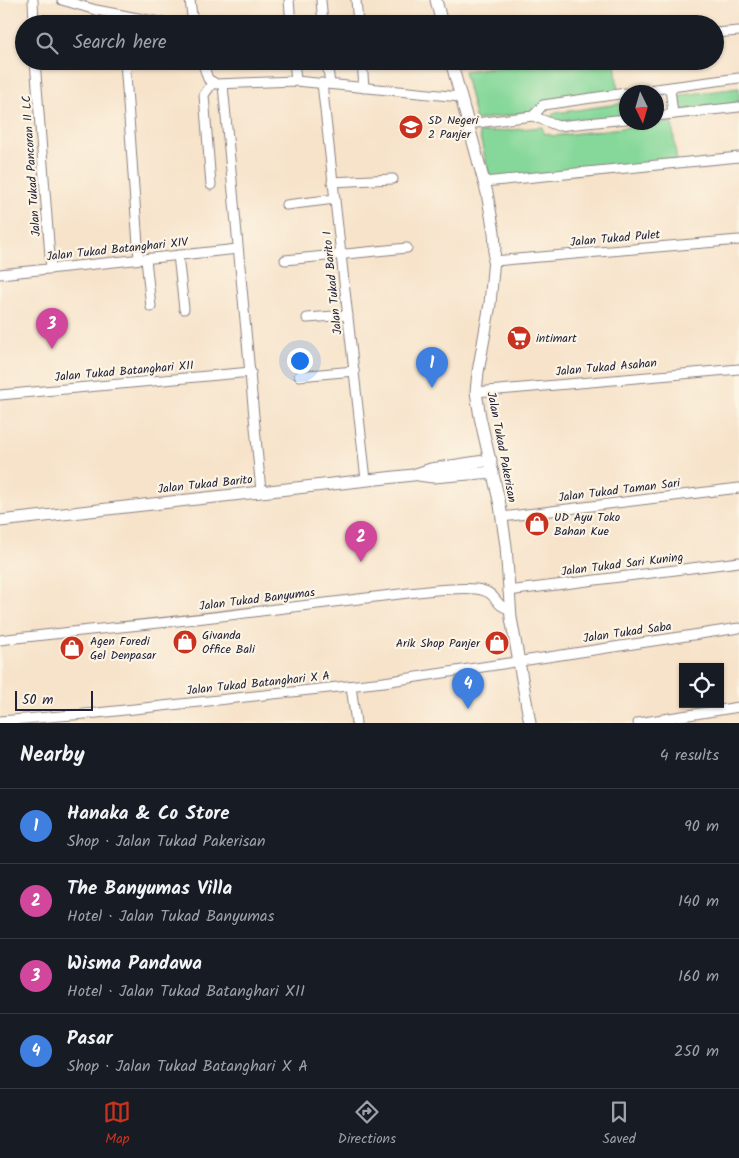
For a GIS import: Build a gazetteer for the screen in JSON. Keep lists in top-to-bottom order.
{
  "streets": {
    "street": [
      "Jalan Tukad Pancoran II LC",
      "Jalan Tukad Pulet",
      "Jalan Tukad Batanghari XIV",
      "Jalan Tukad Barito I",
      "Jalan Tukad Asahan",
      "Jalan Tukad Batanghari XII",
      "Jalan Tukad Pakerisan",
      "Jalan Tukad Barito",
      "Jalan Tukad Taman Sari",
      "Jalan Tukad Sari Kuning",
      "Jalan Tukad Banyumas",
      "Jalan Tukad Saba",
      "Jalan Tukad Batanghari X A"
    ]
  },
  "crossings": [
    ["Jalan Tukad Pancoran II LC", "Jalan Tukad Batanghari XIV"],
    ["Jalan Tukad Pulet", "Jalan Tukad Pakerisan"],
    ["Jalan Tukad Barito I", "Jalan Tukad Barito"],
    ["Jalan Tukad Asahan", "Jalan Tukad Pakerisan"],
    ["Jalan Tukad Pakerisan", "Jalan Tukad Barito"],
    ["Jalan Tukad Pakerisan", "Jalan Tukad Taman Sari"],
    ["Jalan Tukad Pakerisan", "Jalan Tukad Sari Kuning"],
    ["Jalan Tukad Pakerisan", "Jalan Tukad Banyumas"],
    ["Jalan Tukad Pakerisan", "Jalan Tukad Saba"],
    ["Jalan Tukad Pakerisan", "Jalan Tukad Batanghari X A"],
    ["Jalan Tukad Saba", "Jalan Tukad Batanghari X A"]
  ],
  "places": {
    "school or university": ["SD Negeri 2 Panjer"],
    "supermarket": ["intimart"],
    "shop": [
      "UD Ayu Toko Bahan Kue",
      "Givanda Office Bali",
      "Arik Shop Panjer",
      "Agen Foredi Gel Denpasar"
    ]
  },
  "scale_bar": "50 m",
  "north": "bottom",
  "page": {
    "search": "Search here",
    "pins": [
      "3",
      "1",
      "2",
      "4"
    ],
    "scale": "50 m",
    "heading": ["Nearby", "4 results"],
    "list": [
      {
        "mark": "1",
        "name": "Hanaka & Co Store",
        "note": "Shop · Jalan Tukad Pakerisan",
        "value": "90 m"
      },
      {
        "mark": "2",
        "name": "The Banyumas Villa",
        "note": "Hotel · Jalan Tukad Banyumas",
        "value": "140 m"
      },
      {
        "mark": "3",
        "name": "Wisma Pandawa",
        "note": "Hotel · Jalan Tukad Batanghari XII",
        "value": "160 m"
      },
      {
        "mark": "4",
        "name": "Pasar",
        "note": "Shop · Jalan Tukad Batanghari X A",
        "value": "250 m"
      }
    ],
    "nav": ["Map", "Directions", "Saved"]
  }
}
